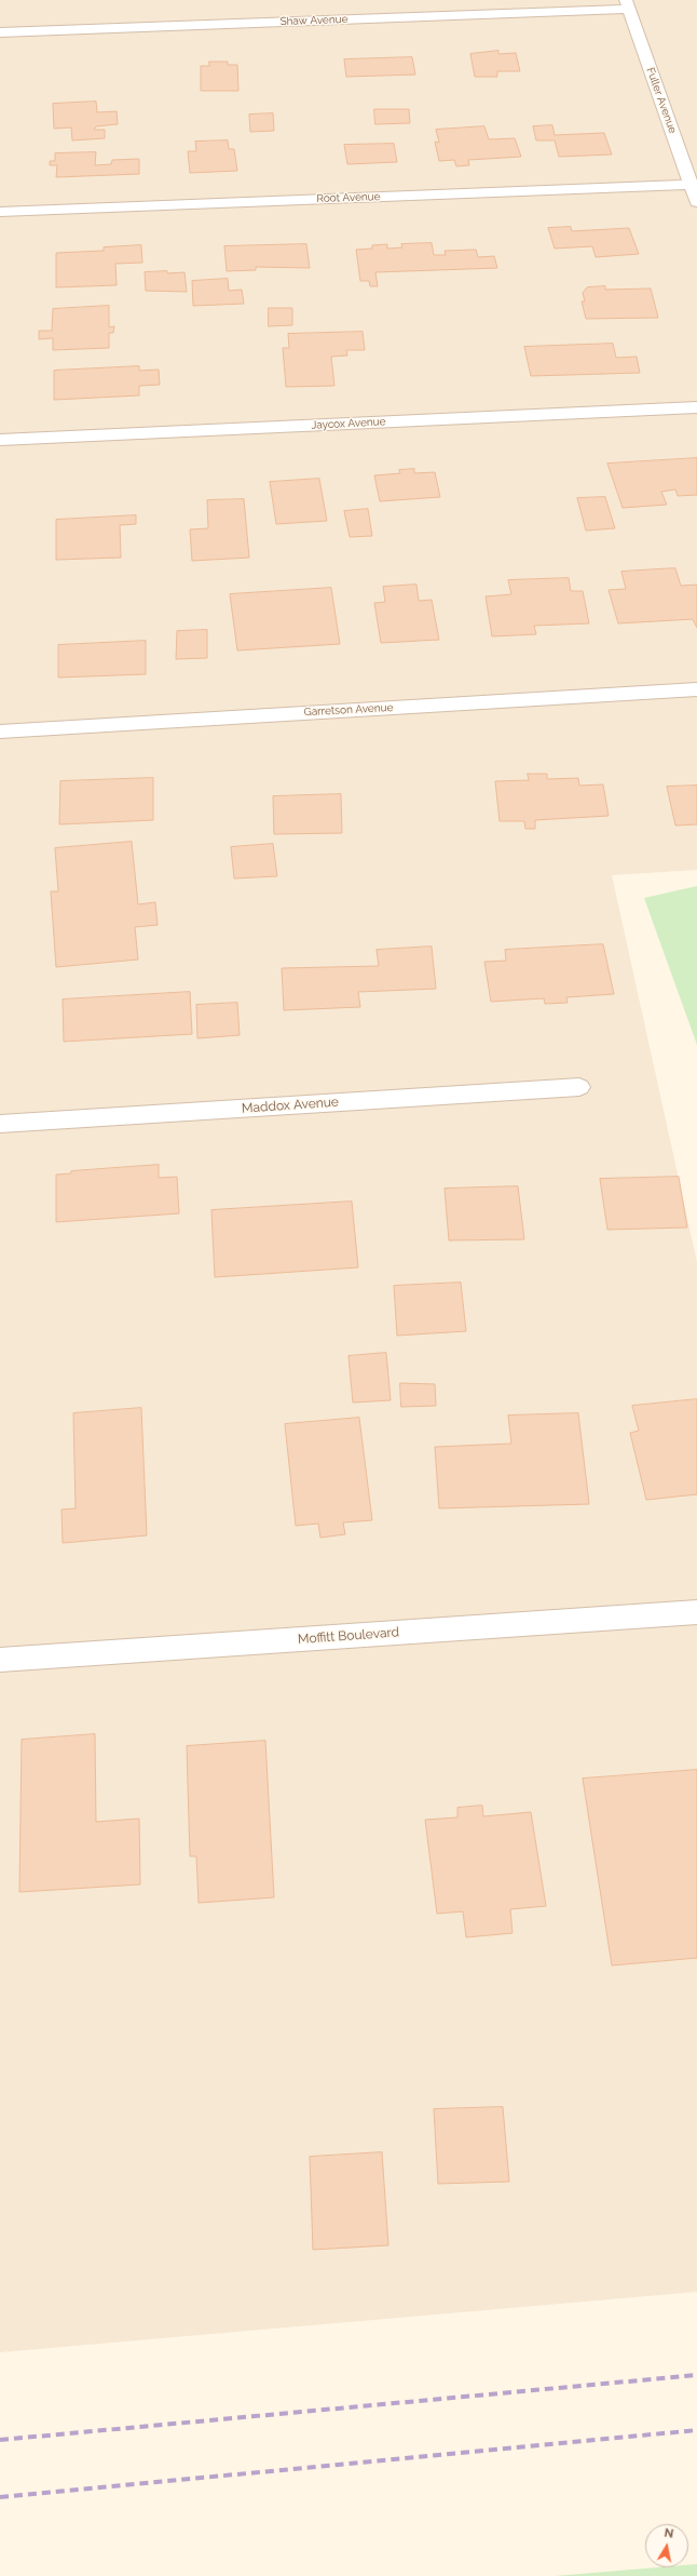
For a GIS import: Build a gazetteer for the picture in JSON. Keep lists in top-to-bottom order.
{
  "streets": {
    "street": [
      "Shaw Avenue",
      "Fuller Avenue",
      "Root Avenue",
      "Jaycox Avenue",
      "Garretson Avenue",
      "Maddox Avenue",
      "Moffitt Boulevard"
    ]
  },
  "crossings": [
    ["Shaw Avenue", "Fuller Avenue"],
    ["Fuller Avenue", "Root Avenue"]
  ],
  "north": "top"
}
